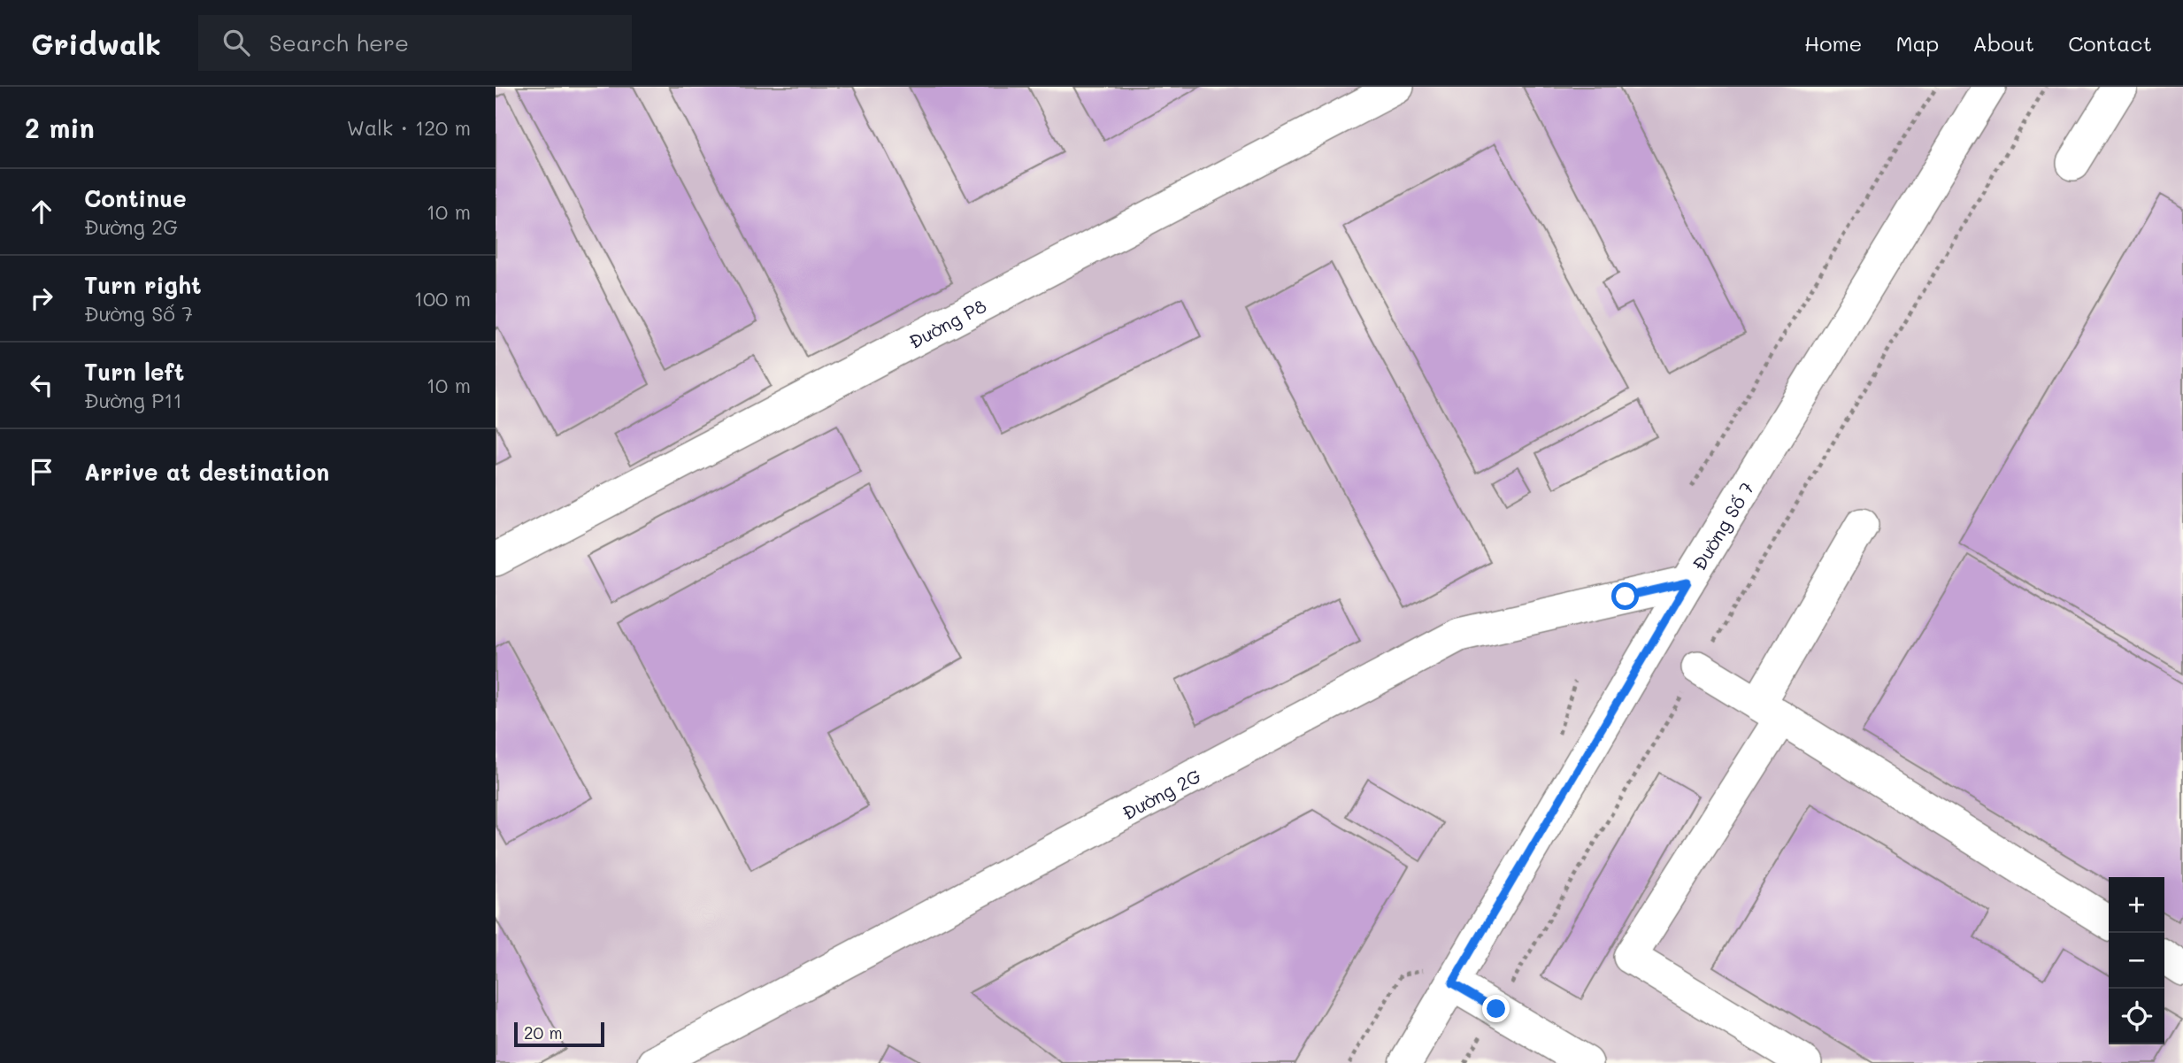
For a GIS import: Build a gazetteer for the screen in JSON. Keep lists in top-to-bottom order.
{
  "streets": {
    "street": ["Đường P8", "Đường Số 7", "Đường 2G"]
  },
  "crossings": [
    ["Đường Số 7", "Đường 2G"]
  ],
  "scale_bar": "20 m",
  "page": {
    "header": "Gridwalk",
    "search": "Search here",
    "nav": [
      "Home",
      "Map",
      "About",
      "Contact"
    ],
    "heading": ["2 min", "Walk · 120 m"],
    "list": [
      ["Continue", "Đường 2G", "10 m"],
      ["Turn right", "Đường Số 7", "100 m"],
      ["Turn left", "Đường P11", "10 m"],
      "Arrive at destination"
    ],
    "map_buttons": ["+", "−"],
    "scale": "20 m"
  }
}
